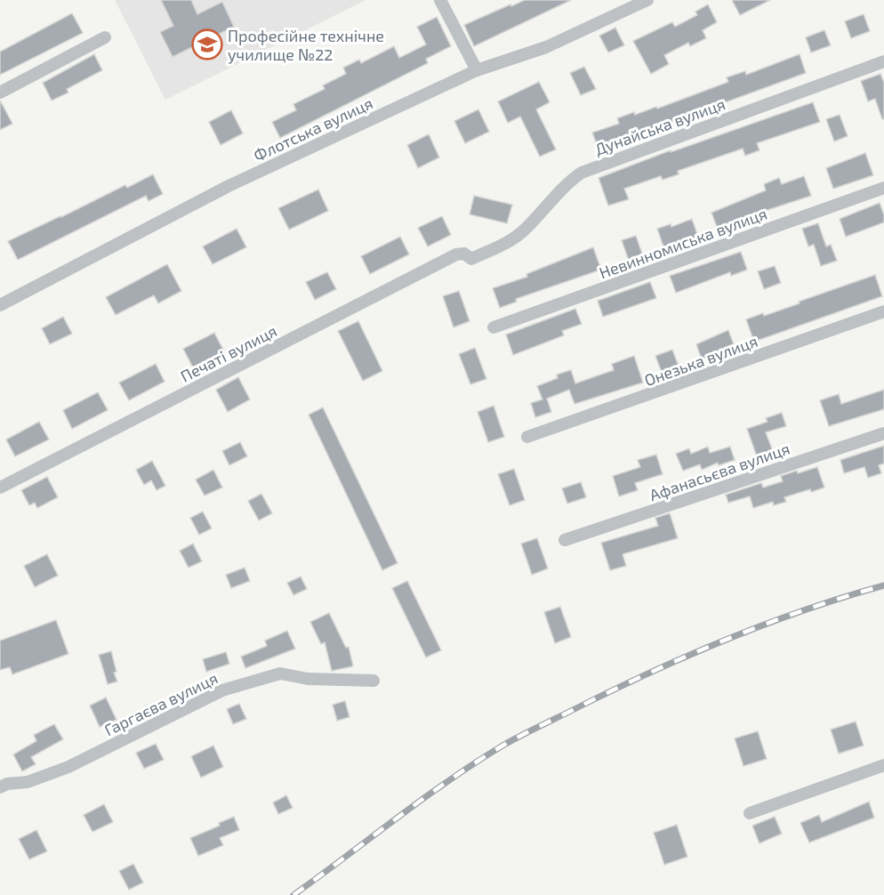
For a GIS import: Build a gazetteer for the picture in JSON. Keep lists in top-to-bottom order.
{
  "streets": {
    "street": [
      "Дунайська вулиця",
      "Флотська вулиця",
      "Невинномиська вулиця",
      "Печаті вулиця",
      "Онезька вулиця",
      "Афанасьєва вулиця",
      "Гаргаєва вулиця"
    ]
  },
  "crossings": [
    ["Дунайська вулиця", "Печаті вулиця"]
  ],
  "places": {
    "school or university": ["Професійне технічне училище №22"]
  }
}
